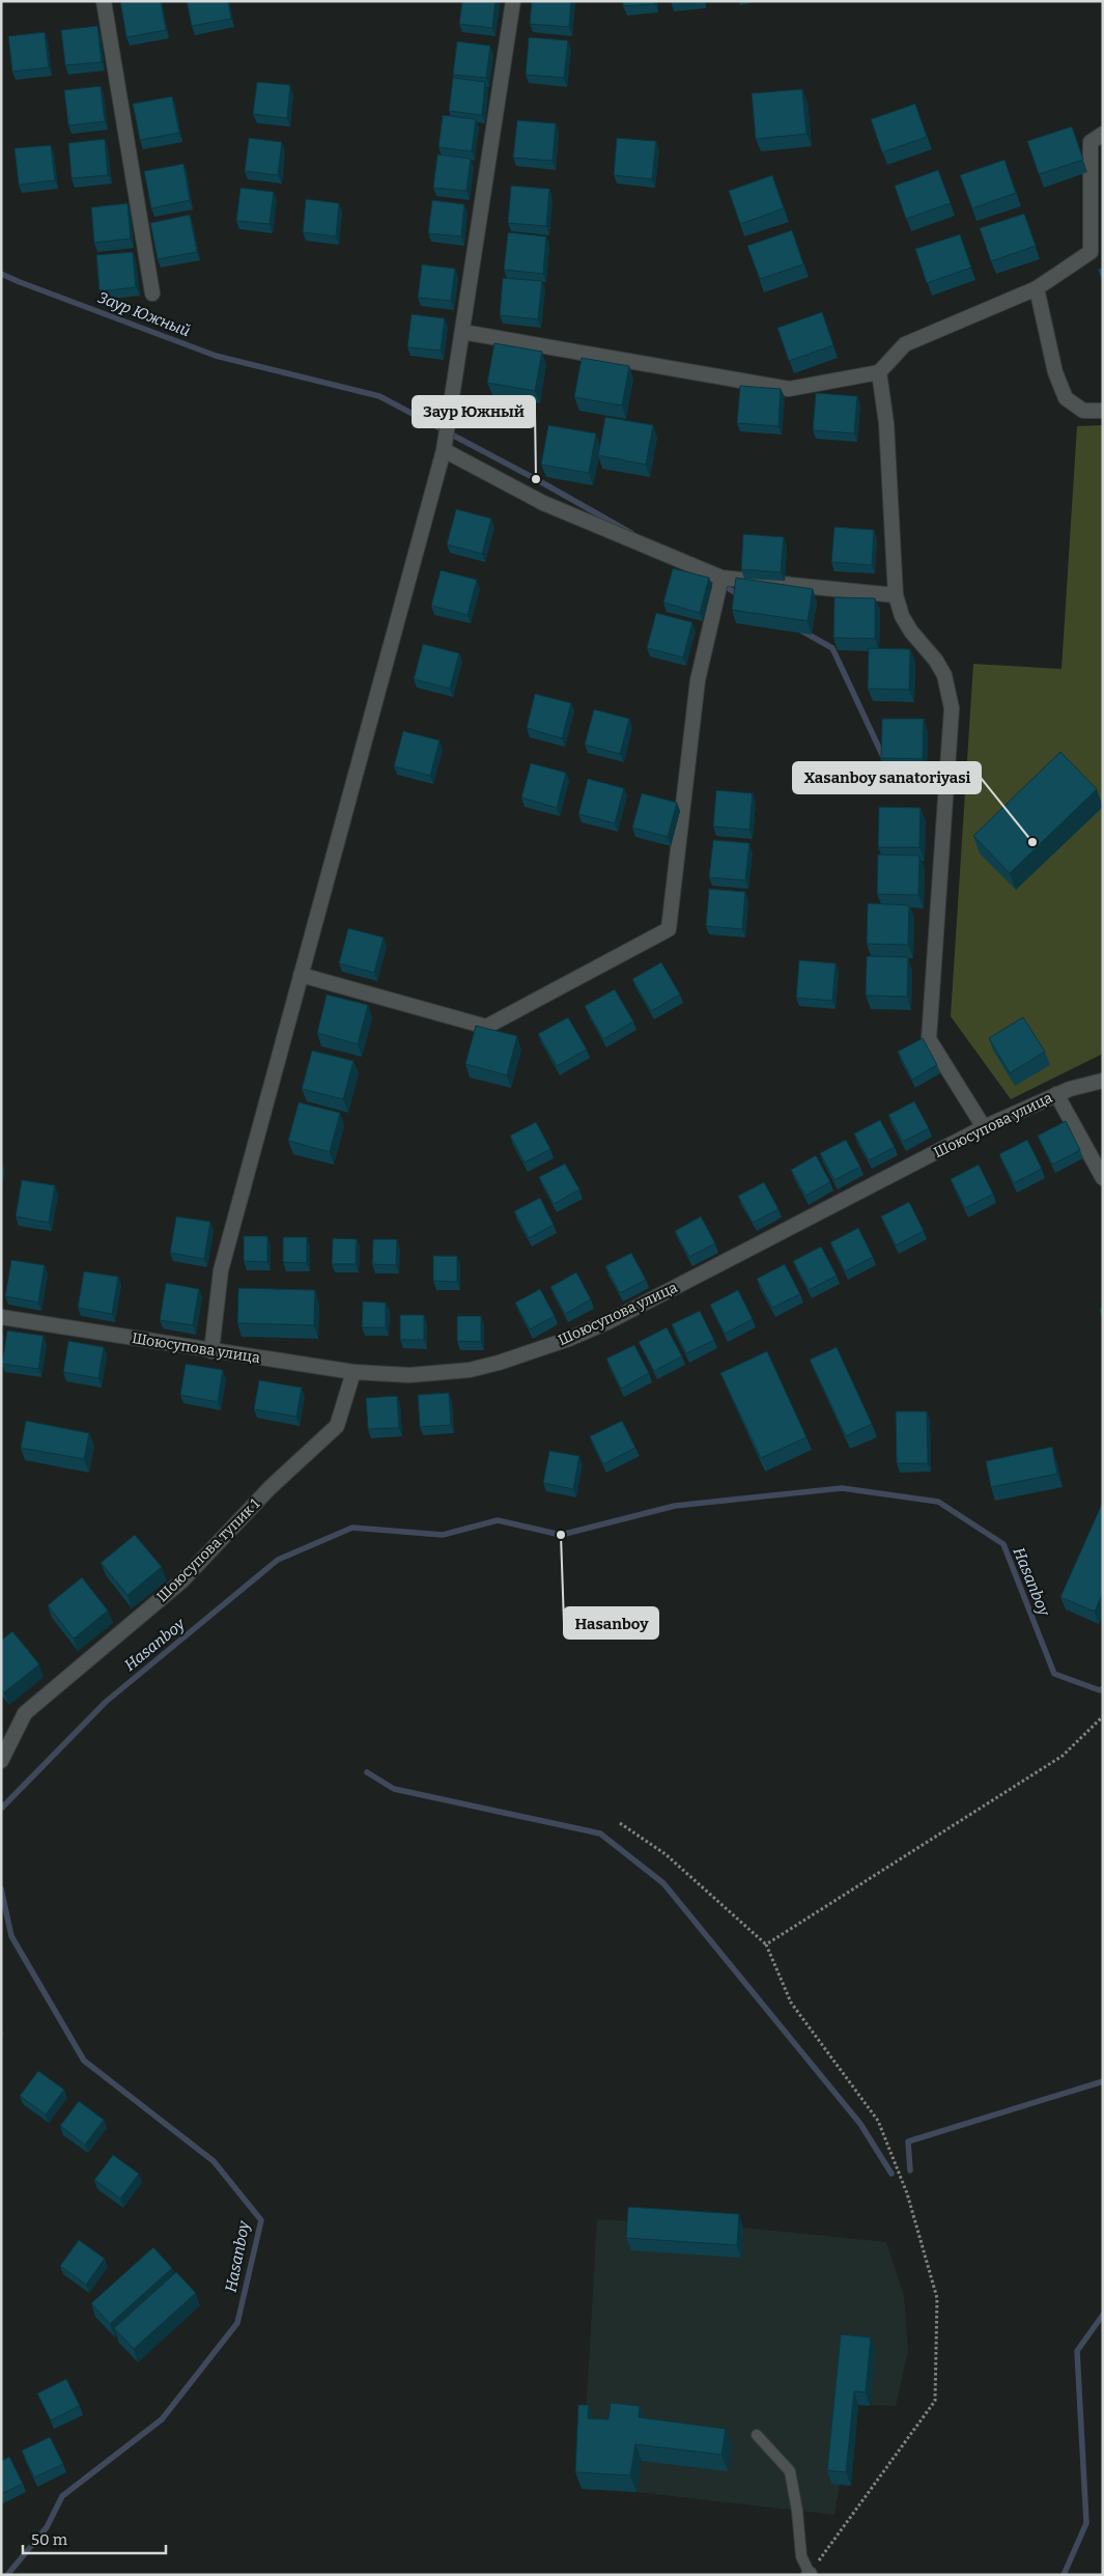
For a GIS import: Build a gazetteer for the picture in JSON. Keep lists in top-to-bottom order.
{
  "streets": {
    "street": ["Шоюсупова улица", "Шоюсупова тупик 1"]
  },
  "crossings": [
    ["Шоюсупова улица", "Шоюсупова тупик 1"]
  ],
  "water": ["Заур Южный", "Hasanboy"],
  "places": ["Заур Южный", "Xasanboy sanatoriyasi", "Hasanboy"],
  "scale_bar": "50 m"
}
